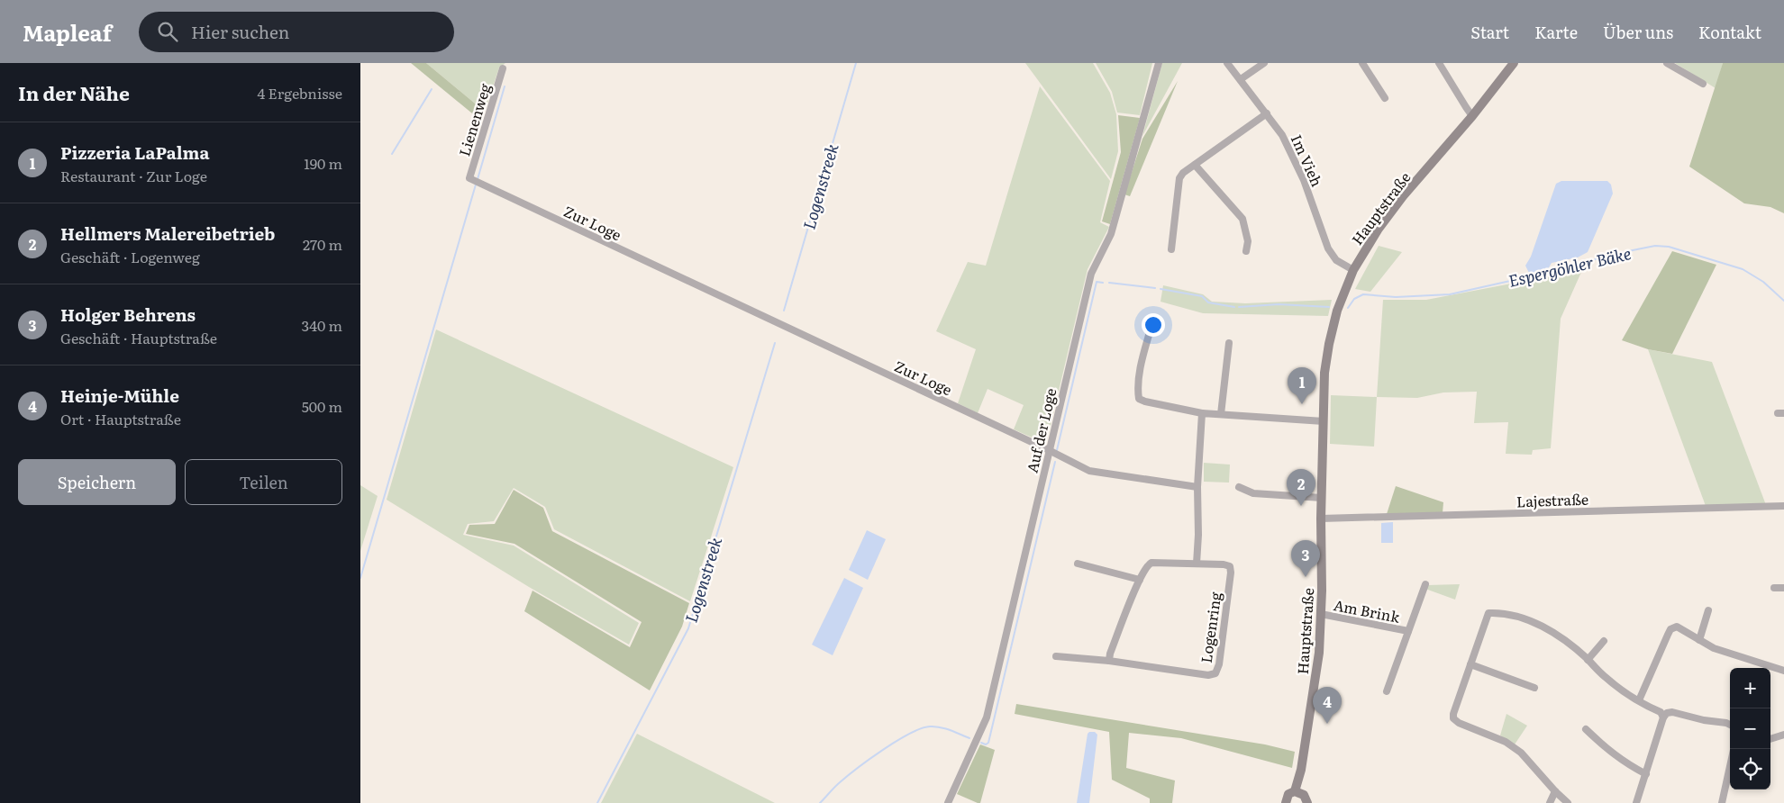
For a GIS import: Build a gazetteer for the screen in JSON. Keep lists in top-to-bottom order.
{
  "streets": {
    "main road": ["Hauptstraße"],
    "street": [
      "Lienenweg",
      "Im Vieh",
      "Zur Loge",
      "Auf der Loge",
      "Lajestraße",
      "Am Brink",
      "Logenring"
    ]
  },
  "crossings": [
    ["Lienenweg", "Zur Loge"],
    ["Im Vieh", "Hauptstraße"],
    ["Hauptstraße", "Lajestraße"],
    ["Hauptstraße", "Am Brink"],
    ["Zur Loge", "Auf der Loge"]
  ],
  "water": ["Logenstreek", "Espergöhler Bäke"],
  "page": {
    "header": "Mapleaf",
    "search": "Hier suchen",
    "nav": [
      "Start",
      "Karte",
      "Über uns",
      "Kontakt"
    ],
    "heading": ["In der Nähe", "4 Ergebnisse"],
    "list": [
      {
        "mark": "1",
        "name": "Pizzeria LaPalma",
        "note": "Restaurant · Zur Loge",
        "value": "190 m"
      },
      {
        "mark": "2",
        "name": "Hellmers Malereibetrieb",
        "note": "Geschäft · Logenweg",
        "value": "270 m"
      },
      {
        "mark": "3",
        "name": "Holger Behrens",
        "note": "Geschäft · Hauptstraße",
        "value": "340 m"
      },
      {
        "mark": "4",
        "name": "Heinje-Mühle",
        "note": "Ort · Hauptstraße",
        "value": "500 m"
      }
    ],
    "pins": [
      "1",
      "2",
      "3",
      "4"
    ],
    "buttons": ["Speichern", "Teilen"],
    "map_buttons": ["+", "−"]
  }
}
